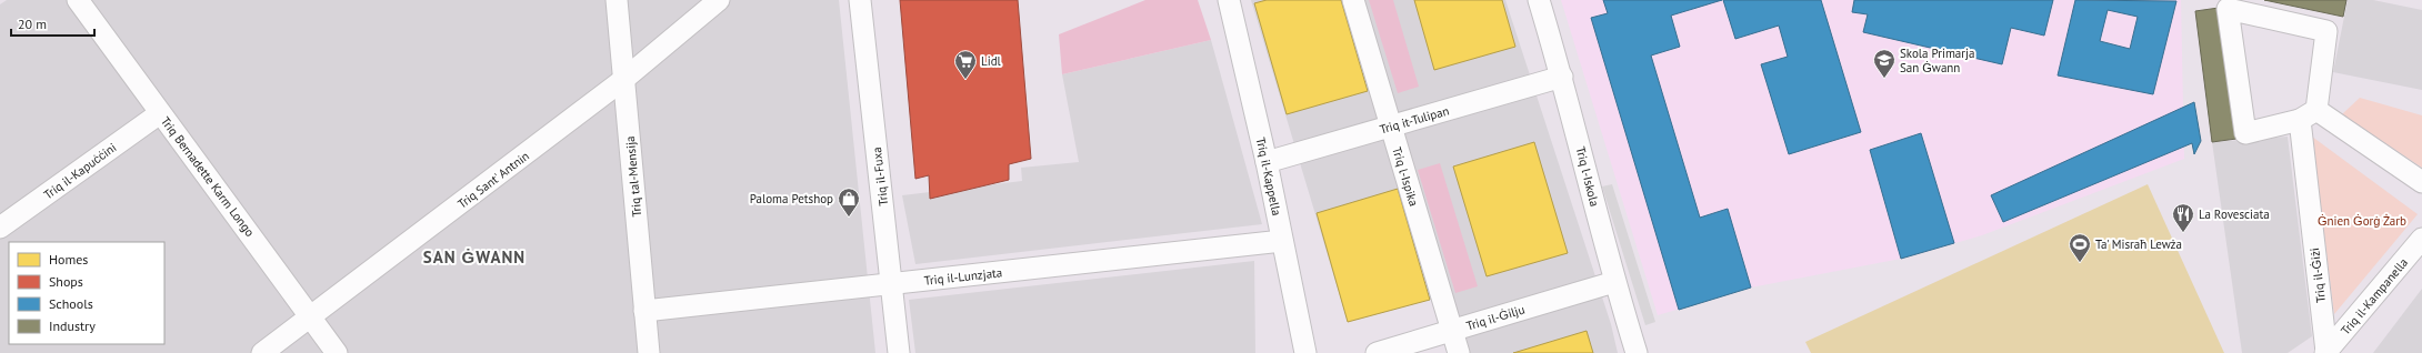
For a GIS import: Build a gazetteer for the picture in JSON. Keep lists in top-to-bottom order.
{
  "streets": {
    "street": [
      "Triq it-Tulipan",
      "Triq il-Kapuċċini",
      "Triq Bernadette Karm Longo",
      "Triq tal-Mensija",
      "Triq il-Fuxa",
      "Triq il-Kappella",
      "Triq l-Ispika",
      "Triq l-Iskola",
      "Triq Sant' Antnin",
      "Triq il-Ġiżi",
      "Triq il-Lunzjata",
      "Triq il-Kampanella",
      "Triq il-Ġilju"
    ]
  },
  "crossings": [
    ["Triq it-Tulipan", "Triq il-Kappella"],
    ["Triq it-Tulipan", "Triq l-Ispika"],
    ["Triq it-Tulipan", "Triq l-Iskola"],
    ["Triq il-Kapuċċini", "Triq Bernadette Karm Longo"],
    ["Triq Bernadette Karm Longo", "Triq Sant' Antnin"],
    ["Triq tal-Mensija", "Triq Sant' Antnin"],
    ["Triq tal-Mensija", "Triq il-Lunzjata"],
    ["Triq il-Fuxa", "Triq il-Lunzjata"],
    ["Triq il-Kappella", "Triq il-Lunzjata"],
    ["Triq l-Ispika", "Triq il-Ġilju"],
    ["Triq l-Iskola", "Triq il-Ġilju"],
    ["Triq il-Ġiżi", "Triq il-Kampanella"]
  ],
  "districts": ["SAN ĠWANN"],
  "parks": ["Ġnien Ġorġ Żarb"],
  "places": {
    "school or university": ["Skola Primarja San Ġwann"],
    "supermarket": ["Lidl"],
    "shop": ["Paloma Petshop"],
    "restaurant": ["La Rovesciata"],
    "sports": ["Ta' Misraħ Lewża"]
  },
  "legend": [
    "Homes",
    "Shops",
    "Schools",
    "Industry"
  ],
  "scale_bar": "20 m"
}
